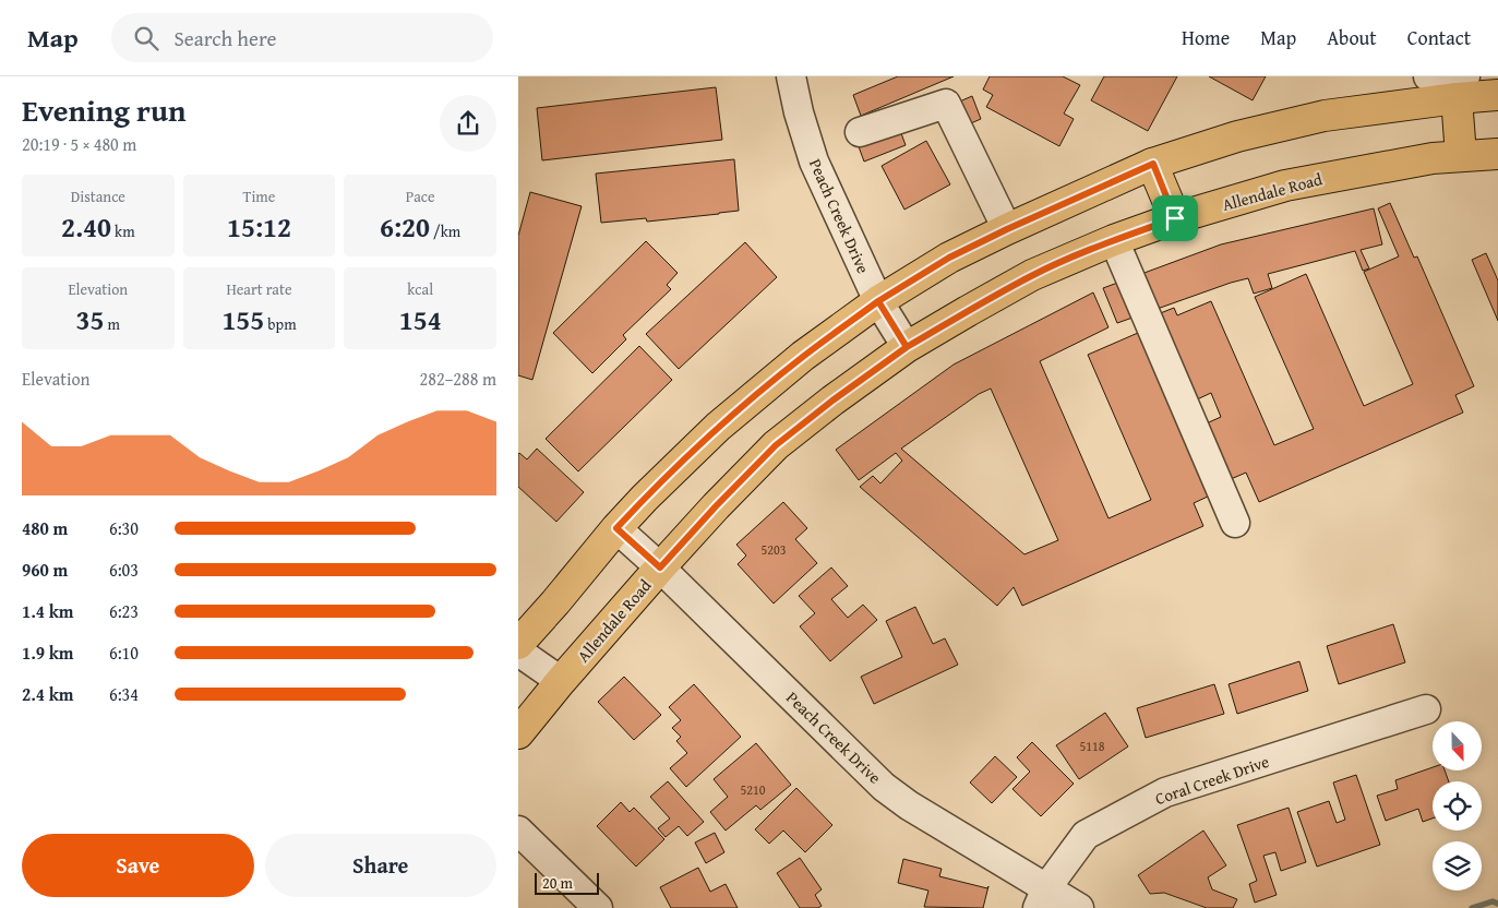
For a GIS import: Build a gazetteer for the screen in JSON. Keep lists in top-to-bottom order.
{
  "streets": {
    "main road": ["Allendale Road"],
    "street": ["Peach Creek Drive", "Coral Creek Drive"]
  },
  "crossings": [
    ["Allendale Road", "Peach Creek Drive"],
    ["Peach Creek Drive", "Coral Creek Drive"]
  ],
  "house_numbers": ["5203", "5118", "5210"],
  "scale_bar": "20 m",
  "north": "bottom",
  "page": {
    "header": "Map",
    "search": "Search here",
    "nav": [
      "Home",
      "Map",
      "About",
      "Contact"
    ],
    "heading": ["Evening run", "20:19 · 5 × 480 m"],
    "stats": [
      ["Distance", "2.40 km"],
      ["Time", "15:12"],
      ["Pace", "6:20 /km"],
      ["Elevation", "35 m"],
      ["Heart rate", "155 bpm"],
      ["kcal", "154"]
    ],
    "chart": ["Elevation", "282–288 m"],
    "list": [
      {
        "name": "480 m",
        "note": "6:30"
      },
      {
        "name": "960 m",
        "note": "6:03"
      },
      {
        "name": "1.4 km",
        "note": "6:23"
      },
      {
        "name": "1.9 km",
        "note": "6:10"
      },
      {
        "name": "2.4 km",
        "note": "6:34"
      }
    ],
    "buttons": ["Save", "Share"],
    "scale": "20 m"
  }
}
